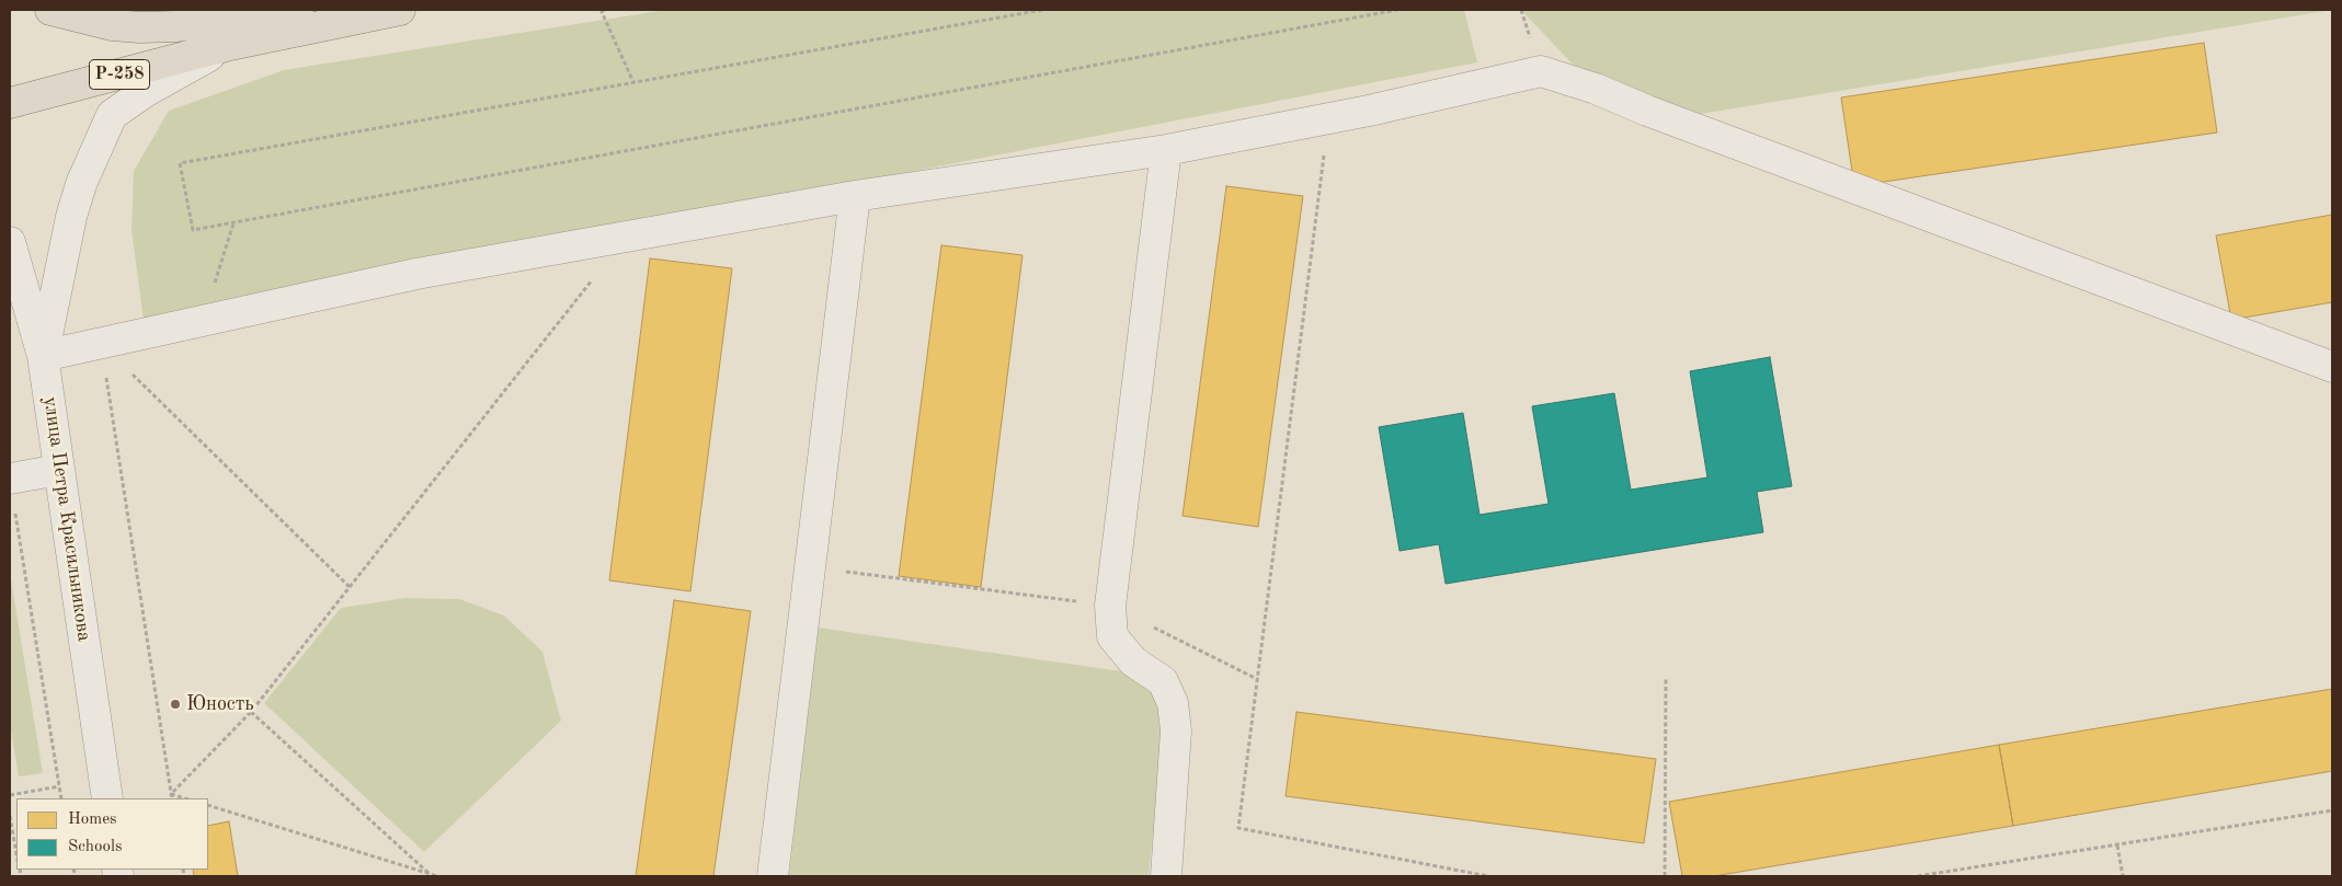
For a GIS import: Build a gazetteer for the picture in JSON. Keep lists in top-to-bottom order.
{
  "streets": {
    "main road": ["Р-258"],
    "street": ["улица Петра Красильникова"]
  },
  "places": ["Юность"],
  "legend": ["Homes", "Schools"]
}
